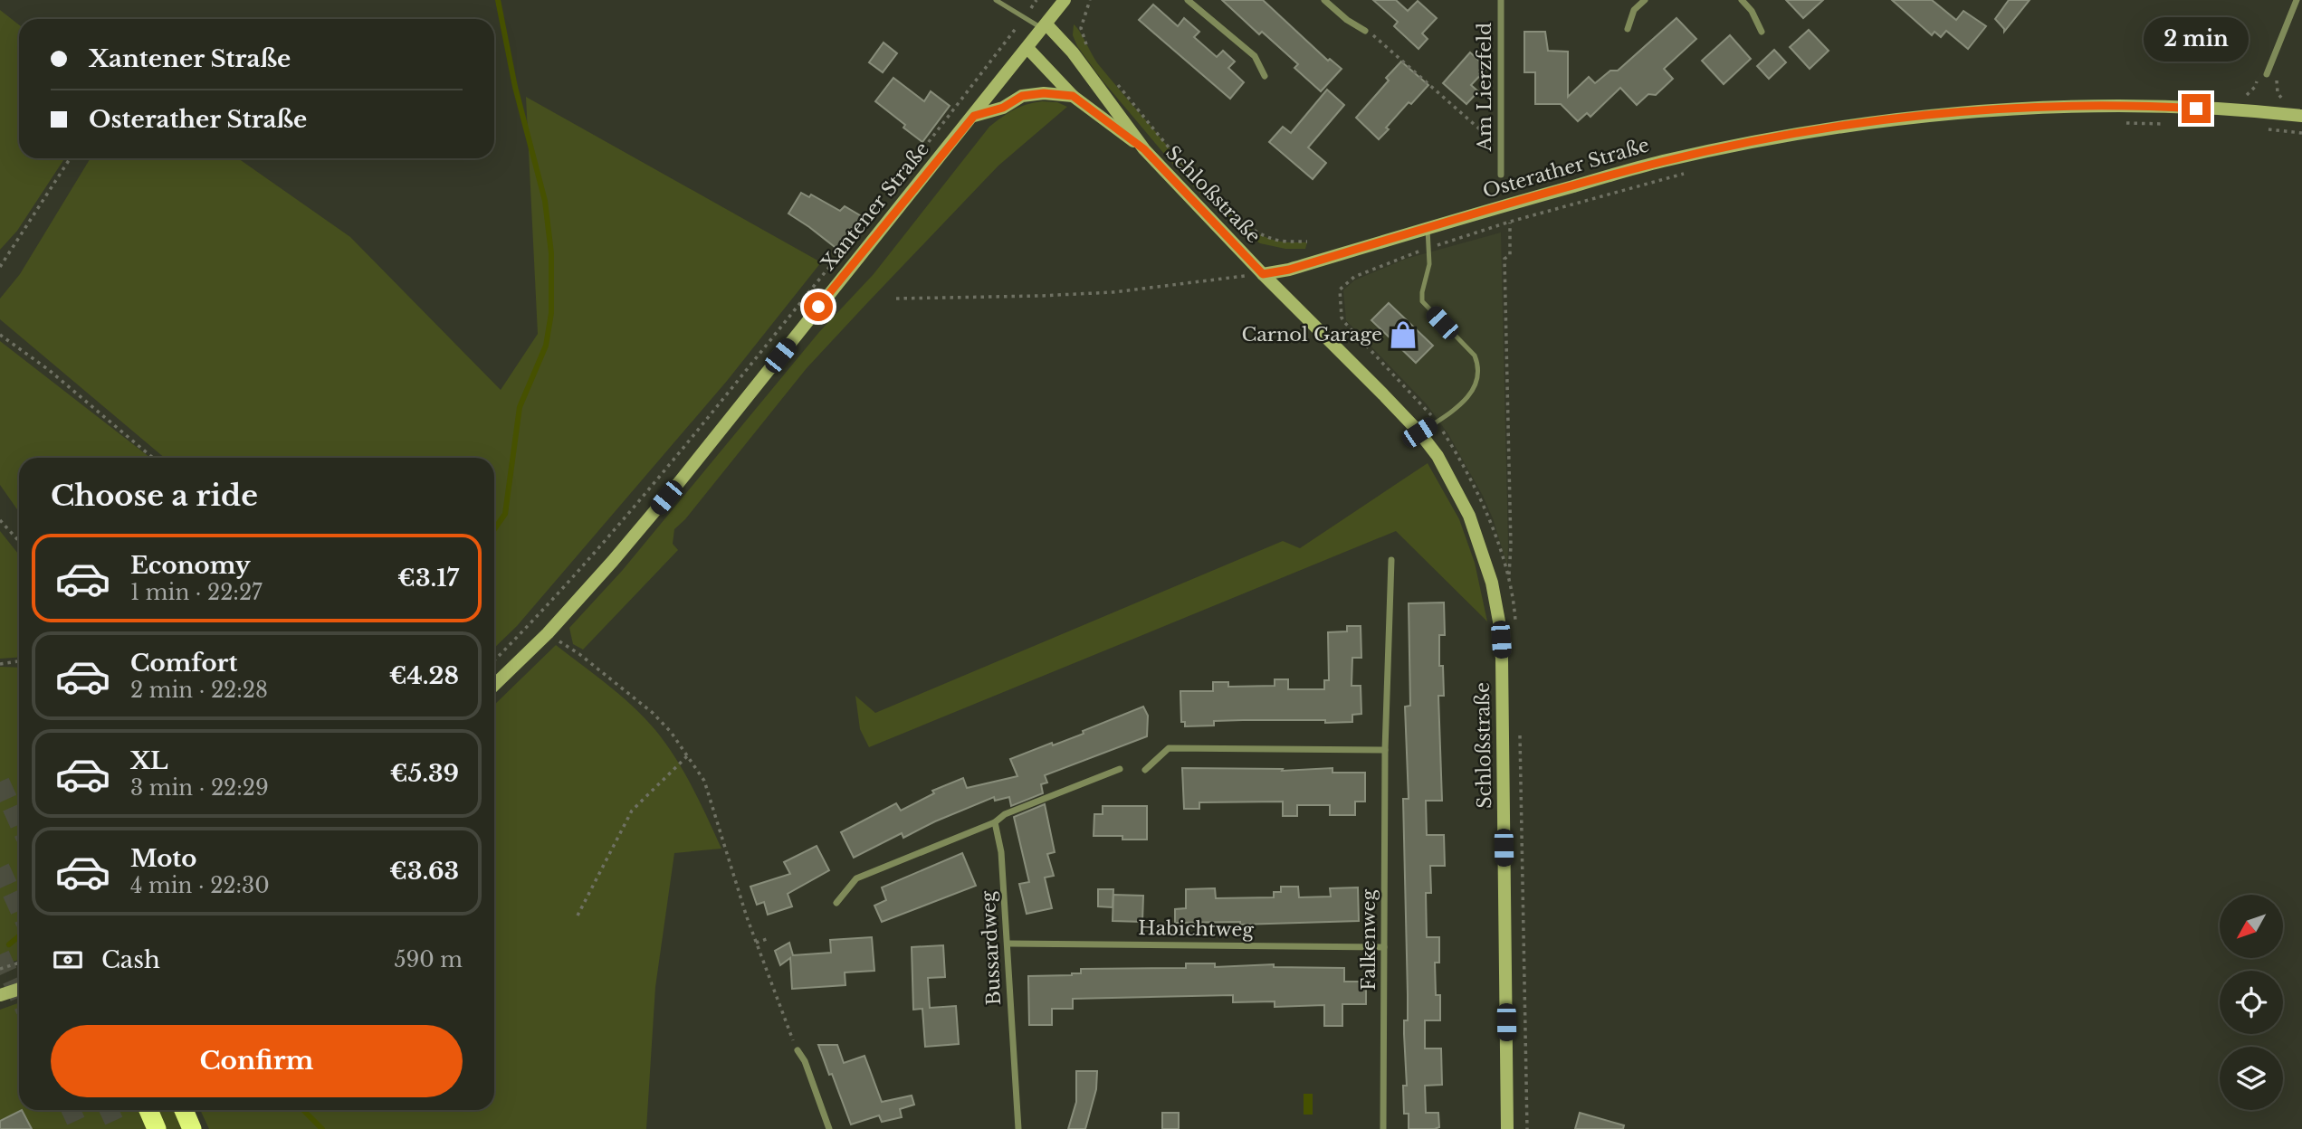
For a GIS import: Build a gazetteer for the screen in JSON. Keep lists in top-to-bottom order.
{
  "streets": {
    "main road": ["Osterather Straße", "Schloßstraße", "Xantener Straße"],
    "street": [
      "Am Lierzfeld",
      "Habichtweg",
      "Falkenweg",
      "Bussardweg"
    ]
  },
  "crossings": [
    ["Osterather Straße", "Schloßstraße"],
    ["Schloßstraße", "Xantener Straße"],
    ["Habichtweg", "Falkenweg"],
    ["Habichtweg", "Bussardweg"]
  ],
  "places": {
    "shop": ["Carnol Garage"]
  },
  "north": "bottom left",
  "page": {
    "bubble": "2 min",
    "banner": ["Xantener Straße", "Osterather Straße"],
    "heading": "Choose a ride",
    "list": [
      {
        "name": "Economy",
        "note": "1 min · 22:27",
        "value": "€3.17"
      },
      {
        "name": "Comfort",
        "note": "2 min · 22:28",
        "value": "€4.28"
      },
      {
        "name": "XL",
        "note": "3 min · 22:29",
        "value": "€5.39"
      },
      {
        "name": "Moto",
        "note": "4 min · 22:30",
        "value": "€3.63"
      }
    ],
    "pay": ["Cash", "590 m"],
    "buttons": "Confirm"
  }
}
